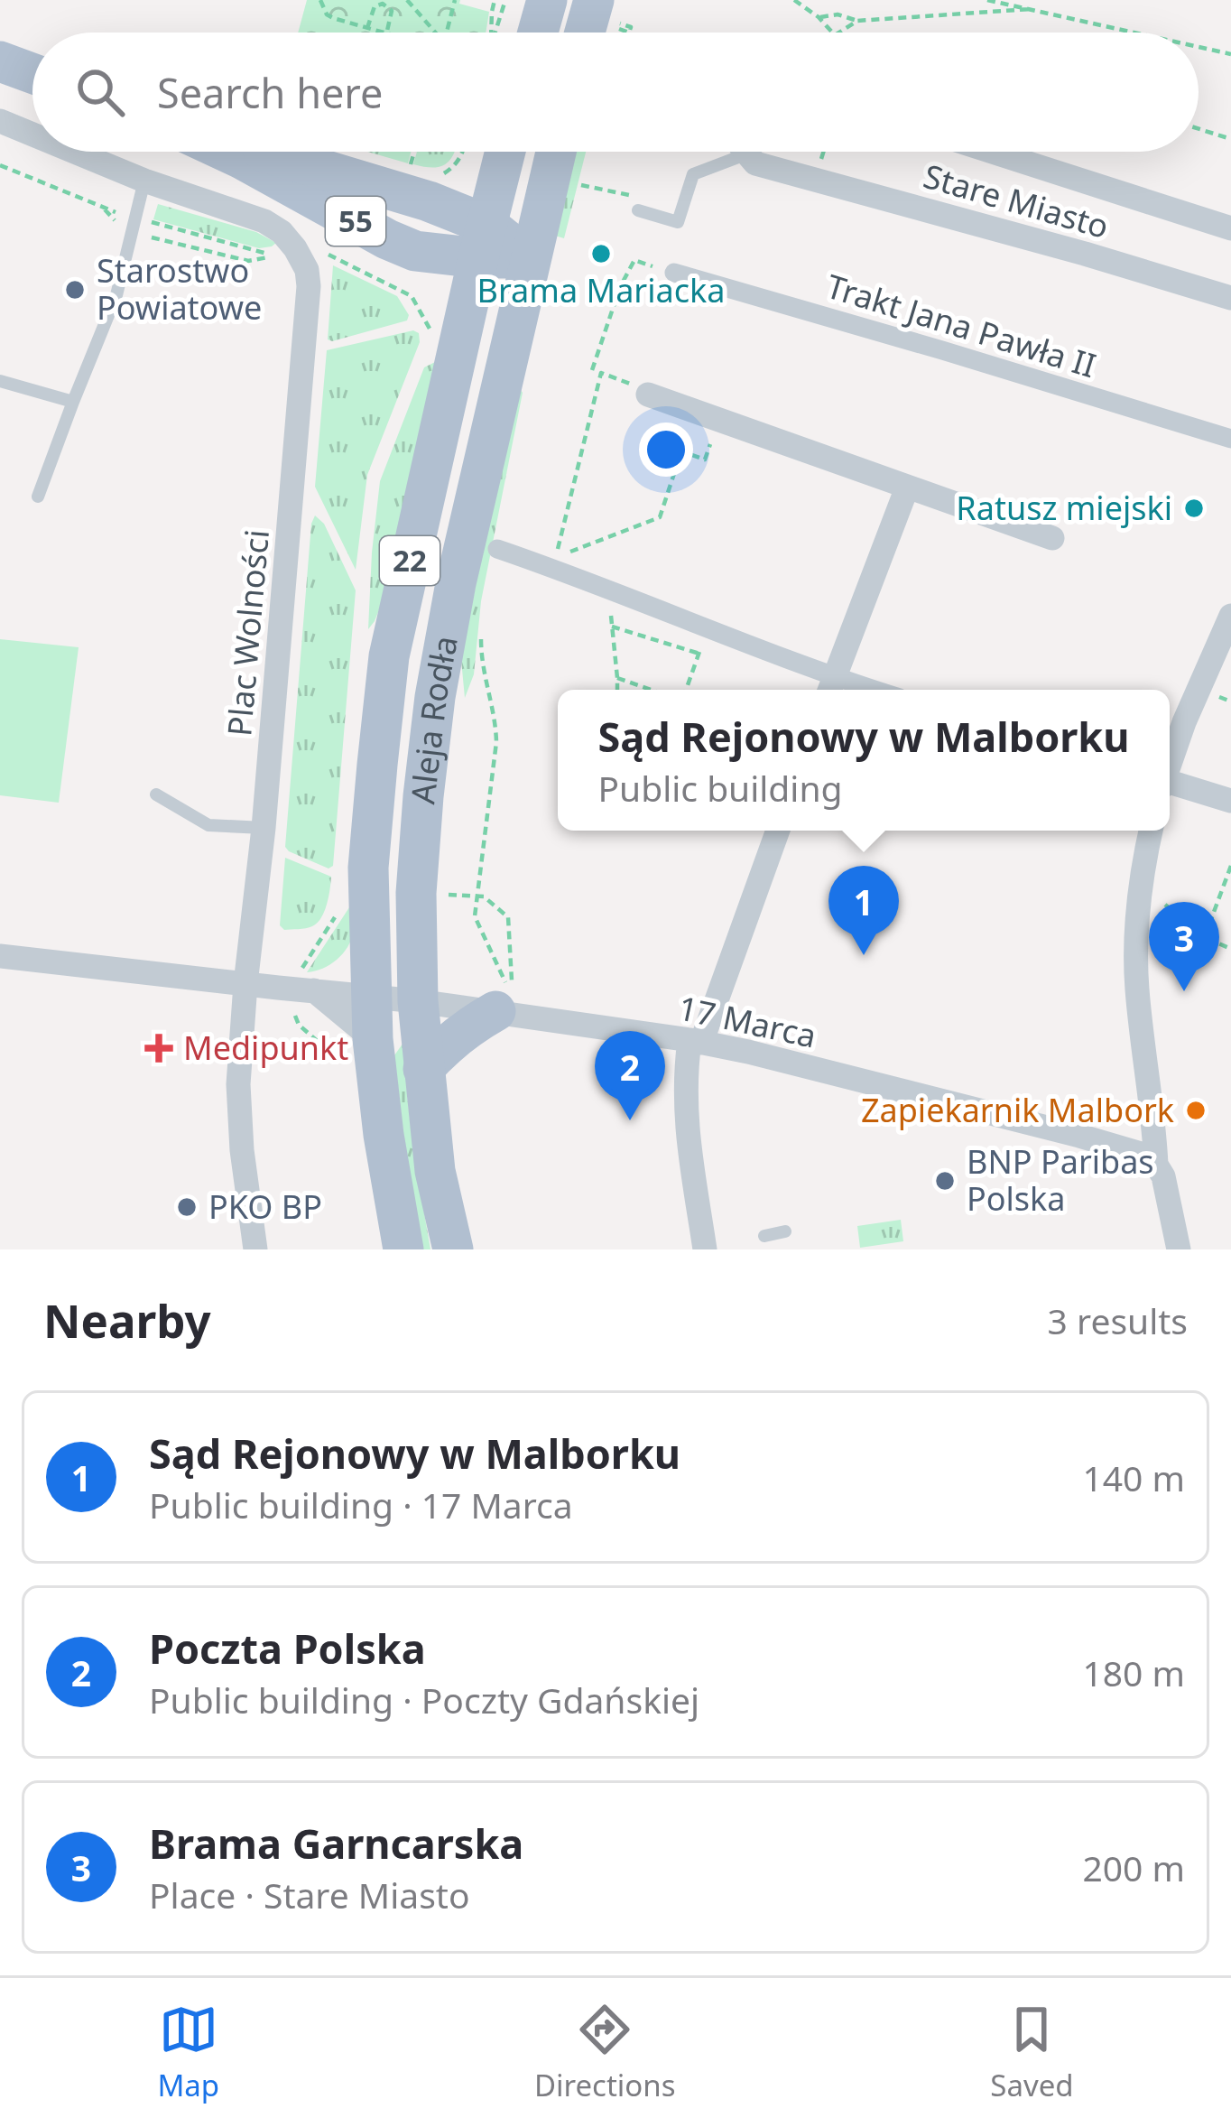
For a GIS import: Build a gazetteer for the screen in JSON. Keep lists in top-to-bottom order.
{
  "streets": {
    "main road": ["55", "22", "Aleja Rodła"],
    "street": [
      "Stare Miasto",
      "Trakt Jana Pawła II",
      "Plac Wolności",
      "17 Marca"
    ]
  },
  "crossings": [
    ["55", "Aleja Rodła"],
    ["Plac Wolności", "17 Marca"],
    ["Aleja Rodła", "17 Marca"]
  ],
  "places": {
    "other": [
      "Brama Mariacka",
      "Starostwo Powiatowe",
      "Ratusz miejski",
      "Zapiekarnik Malbork",
      "BNP Paribas Polska",
      "PKO BP"
    ],
    "health": ["Medipunkt"]
  },
  "page": {
    "search": "Search here",
    "popup": ["Sąd Rejonowy w Malborku", "Public building"],
    "pins": ["1", "3", "2"],
    "heading": ["Nearby", "3 results"],
    "list": [
      {
        "mark": "1",
        "name": "Sąd Rejonowy w Malborku",
        "note": "Public building · 17 Marca",
        "value": "140 m"
      },
      {
        "mark": "2",
        "name": "Poczta Polska",
        "note": "Public building · Poczty Gdańskiej",
        "value": "180 m"
      },
      {
        "mark": "3",
        "name": "Brama Garncarska",
        "note": "Place · Stare Miasto",
        "value": "200 m"
      }
    ],
    "nav": ["Map", "Directions", "Saved"]
  }
}
